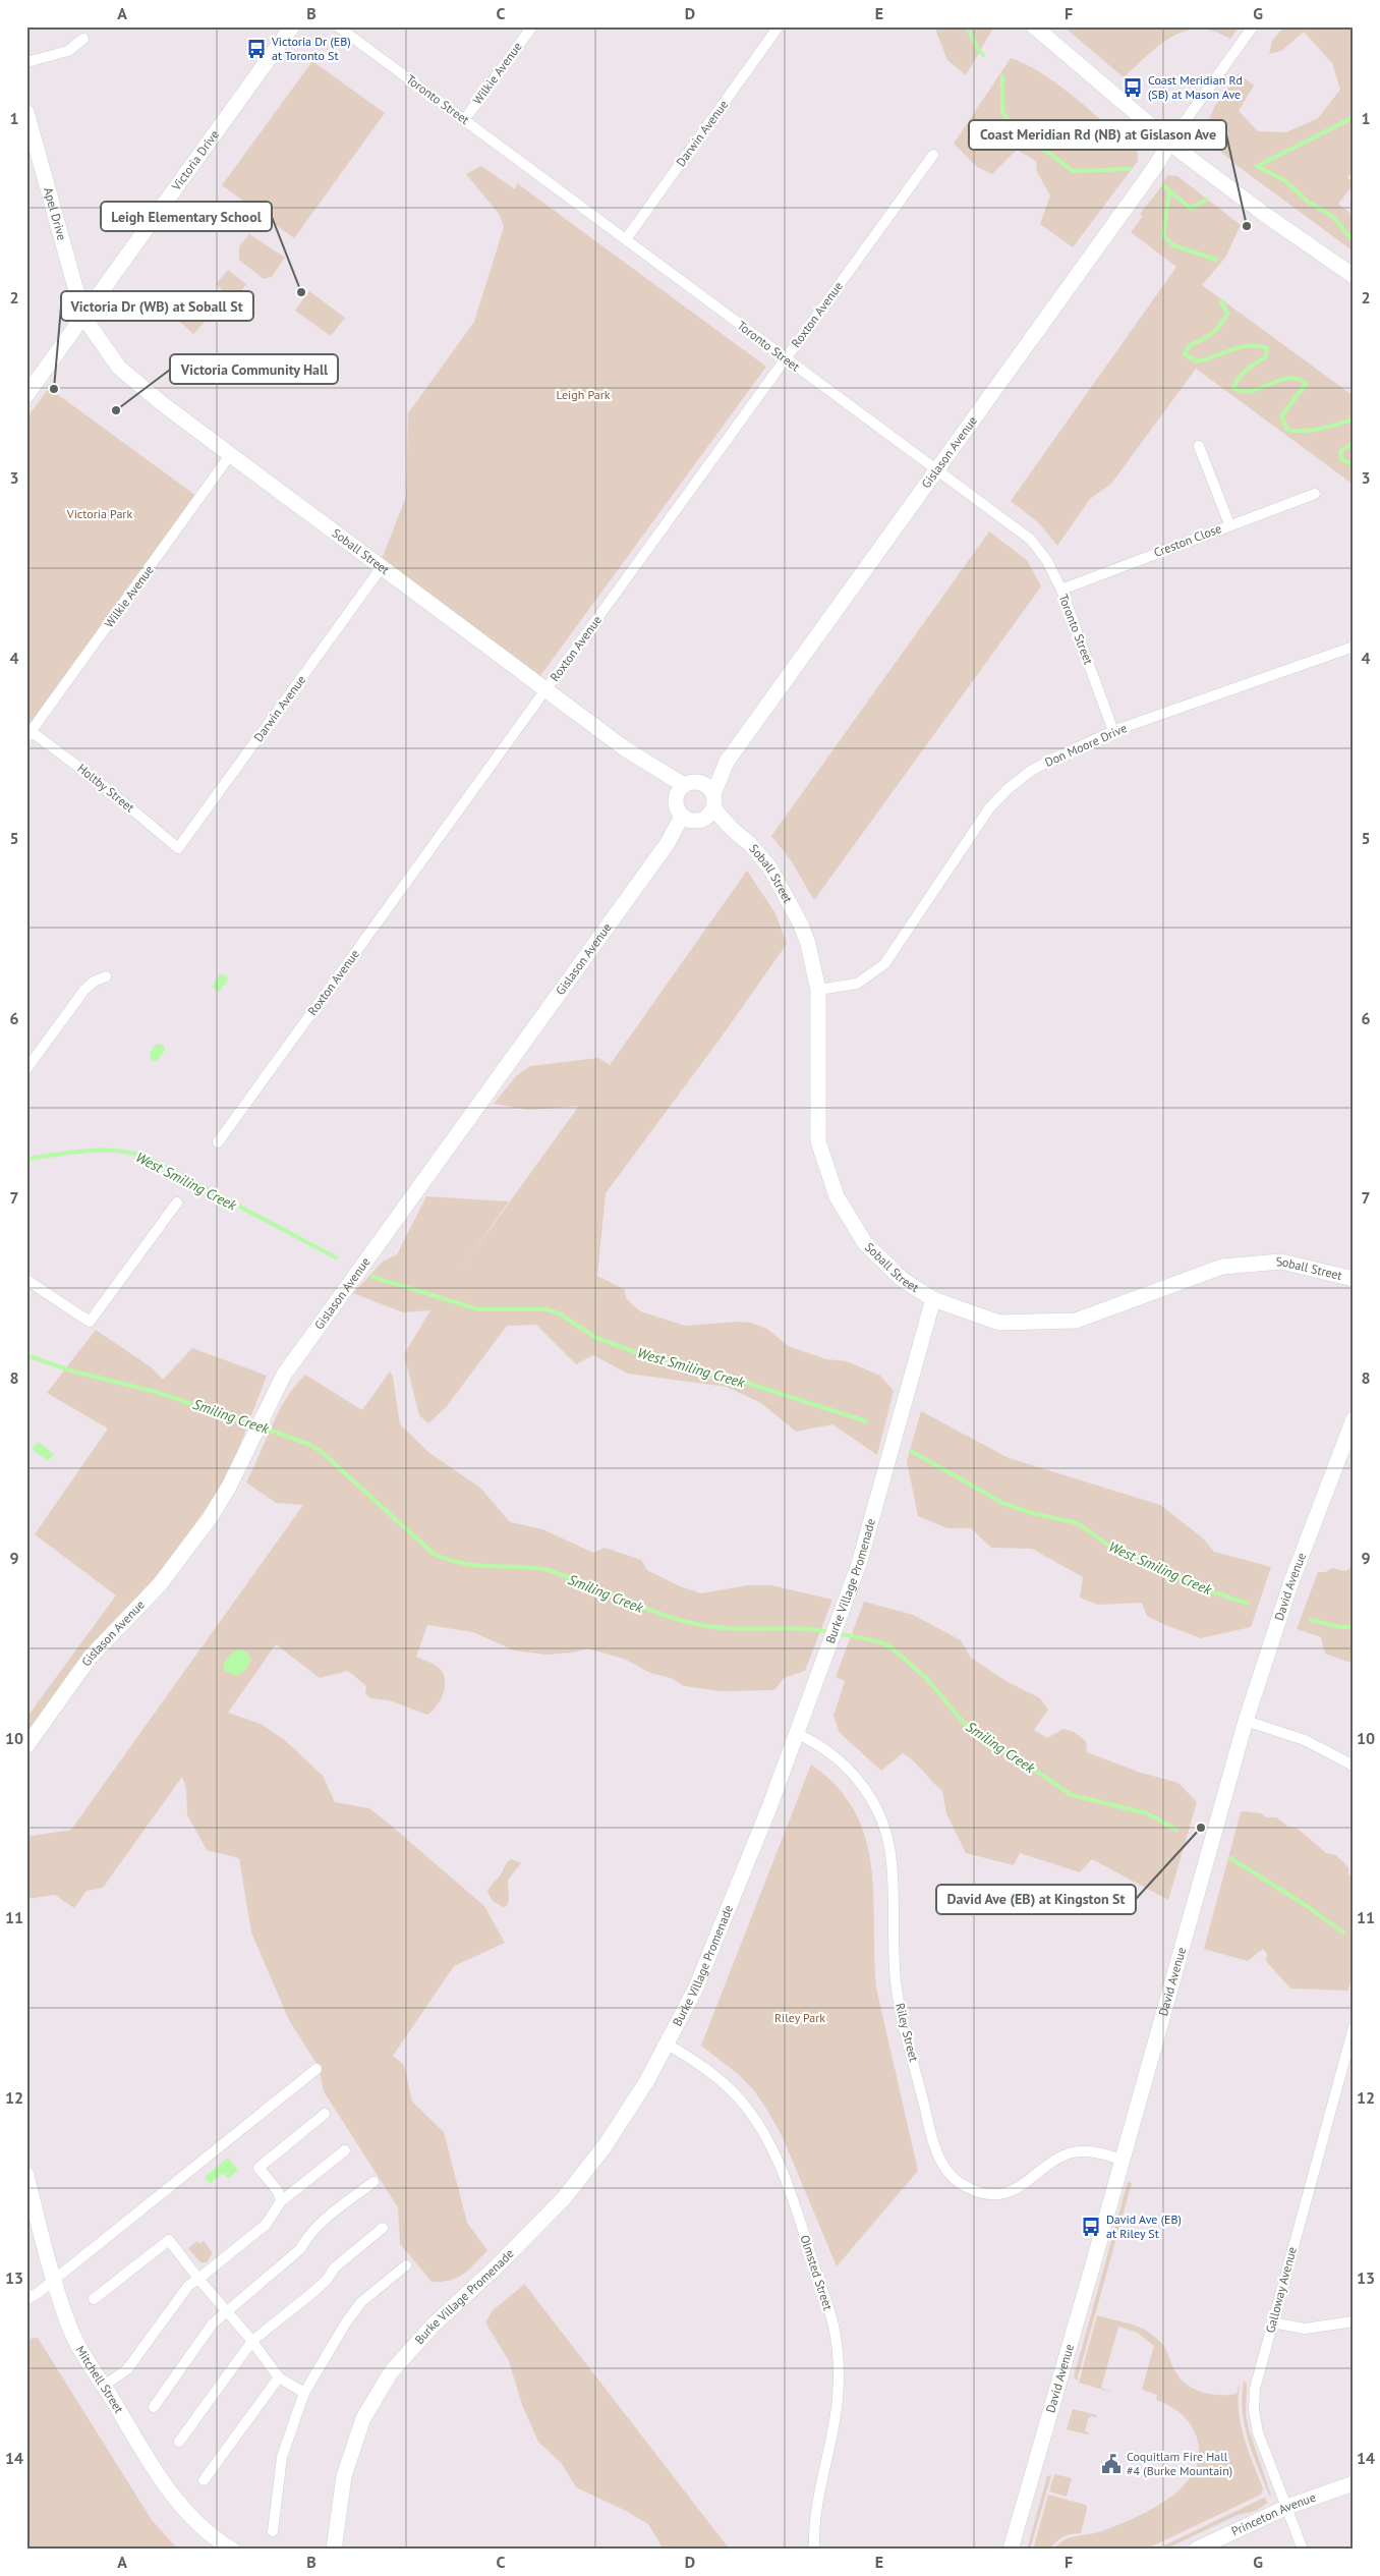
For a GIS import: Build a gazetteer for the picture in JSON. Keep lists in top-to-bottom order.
{
  "streets": {
    "street": [
      "Wilkie Avenue",
      "Toronto Street",
      "Darwin Avenue",
      "Victoria Drive",
      "Apel Drive",
      "Roxton Avenue",
      "Gislason Avenue",
      "Creston Close",
      "Soball Street",
      "Don Moore Drive",
      "Holtby Street",
      "Burke Village Promenade",
      "David Avenue",
      "Riley Street",
      "Olmsted Street",
      "Galloway Avenue",
      "Mitchell Street",
      "Princeton Avenue"
    ]
  },
  "crossings": [
    ["Wilkie Avenue", "Toronto Street"],
    ["Wilkie Avenue", "Soball Street"],
    ["Wilkie Avenue", "Holtby Street"],
    ["Toronto Street", "Darwin Avenue"],
    ["Toronto Street", "Roxton Avenue"],
    ["Toronto Street", "Gislason Avenue"],
    ["Toronto Street", "Creston Close"],
    ["Toronto Street", "Don Moore Drive"],
    ["Darwin Avenue", "Soball Street"],
    ["Darwin Avenue", "Holtby Street"],
    ["Victoria Drive", "Apel Drive"],
    ["Victoria Drive", "Soball Street"],
    ["Apel Drive", "Soball Street"],
    ["Roxton Avenue", "Soball Street"],
    ["Gislason Avenue", "Soball Street"],
    ["Soball Street", "Don Moore Drive"],
    ["Soball Street", "Burke Village Promenade"],
    ["Burke Village Promenade", "Riley Street"],
    ["Burke Village Promenade", "Olmsted Street"],
    ["David Avenue", "Riley Street"],
    ["Galloway Avenue", "Princeton Avenue"]
  ],
  "water": ["West Smiling Creek", "Smiling Creek"],
  "parks": ["Leigh Park", "Victoria Park", "Riley Park"],
  "places": {
    "bus stop": ["Victoria Dr (EB) at Toronto St", "Coast Meridian Rd (SB) at Mason Ave", "David Ave (EB) at Riley St"],
    "other": [
      "Coast Meridian Rd (NB) at Gislason Ave",
      "Leigh Elementary School",
      "Victoria Dr (WB) at Soball St",
      "Victoria Community Hall",
      "David Ave (EB) at Kingston St"
    ],
    "public building": ["Coquitlam Fire Hall #4 (Burke Mountain)"]
  },
  "grid": {
    "columns": [
      "A",
      "B",
      "C",
      "D",
      "E",
      "F",
      "G"
    ],
    "rows": [
      "1",
      "2",
      "3",
      "4",
      "5",
      "6",
      "7",
      "8",
      "9",
      "10",
      "11",
      "12",
      "13",
      "14"
    ]
  }
}
